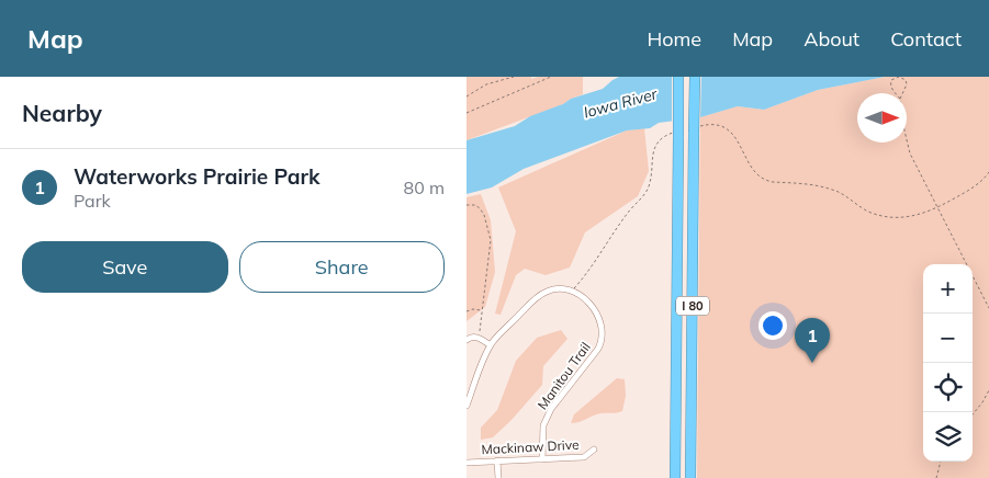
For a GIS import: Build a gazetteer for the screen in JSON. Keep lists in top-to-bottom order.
{
  "streets": {
    "highway": ["I 80"],
    "street": ["Manitou Trail", "Mackinaw Drive"]
  },
  "crossings": [
    ["Manitou Trail", "Mackinaw Drive"]
  ],
  "water": ["Iowa River"],
  "north": "right",
  "page": {
    "header": "Map",
    "nav": [
      "Home",
      "Map",
      "About",
      "Contact"
    ],
    "heading": "Nearby",
    "list": [
      {
        "mark": "1",
        "name": "Waterworks Prairie Park",
        "note": "Park",
        "value": "80 m"
      }
    ],
    "buttons": ["Save", "Share"],
    "map_buttons": ["+", "−"],
    "pins": "1"
  }
}
